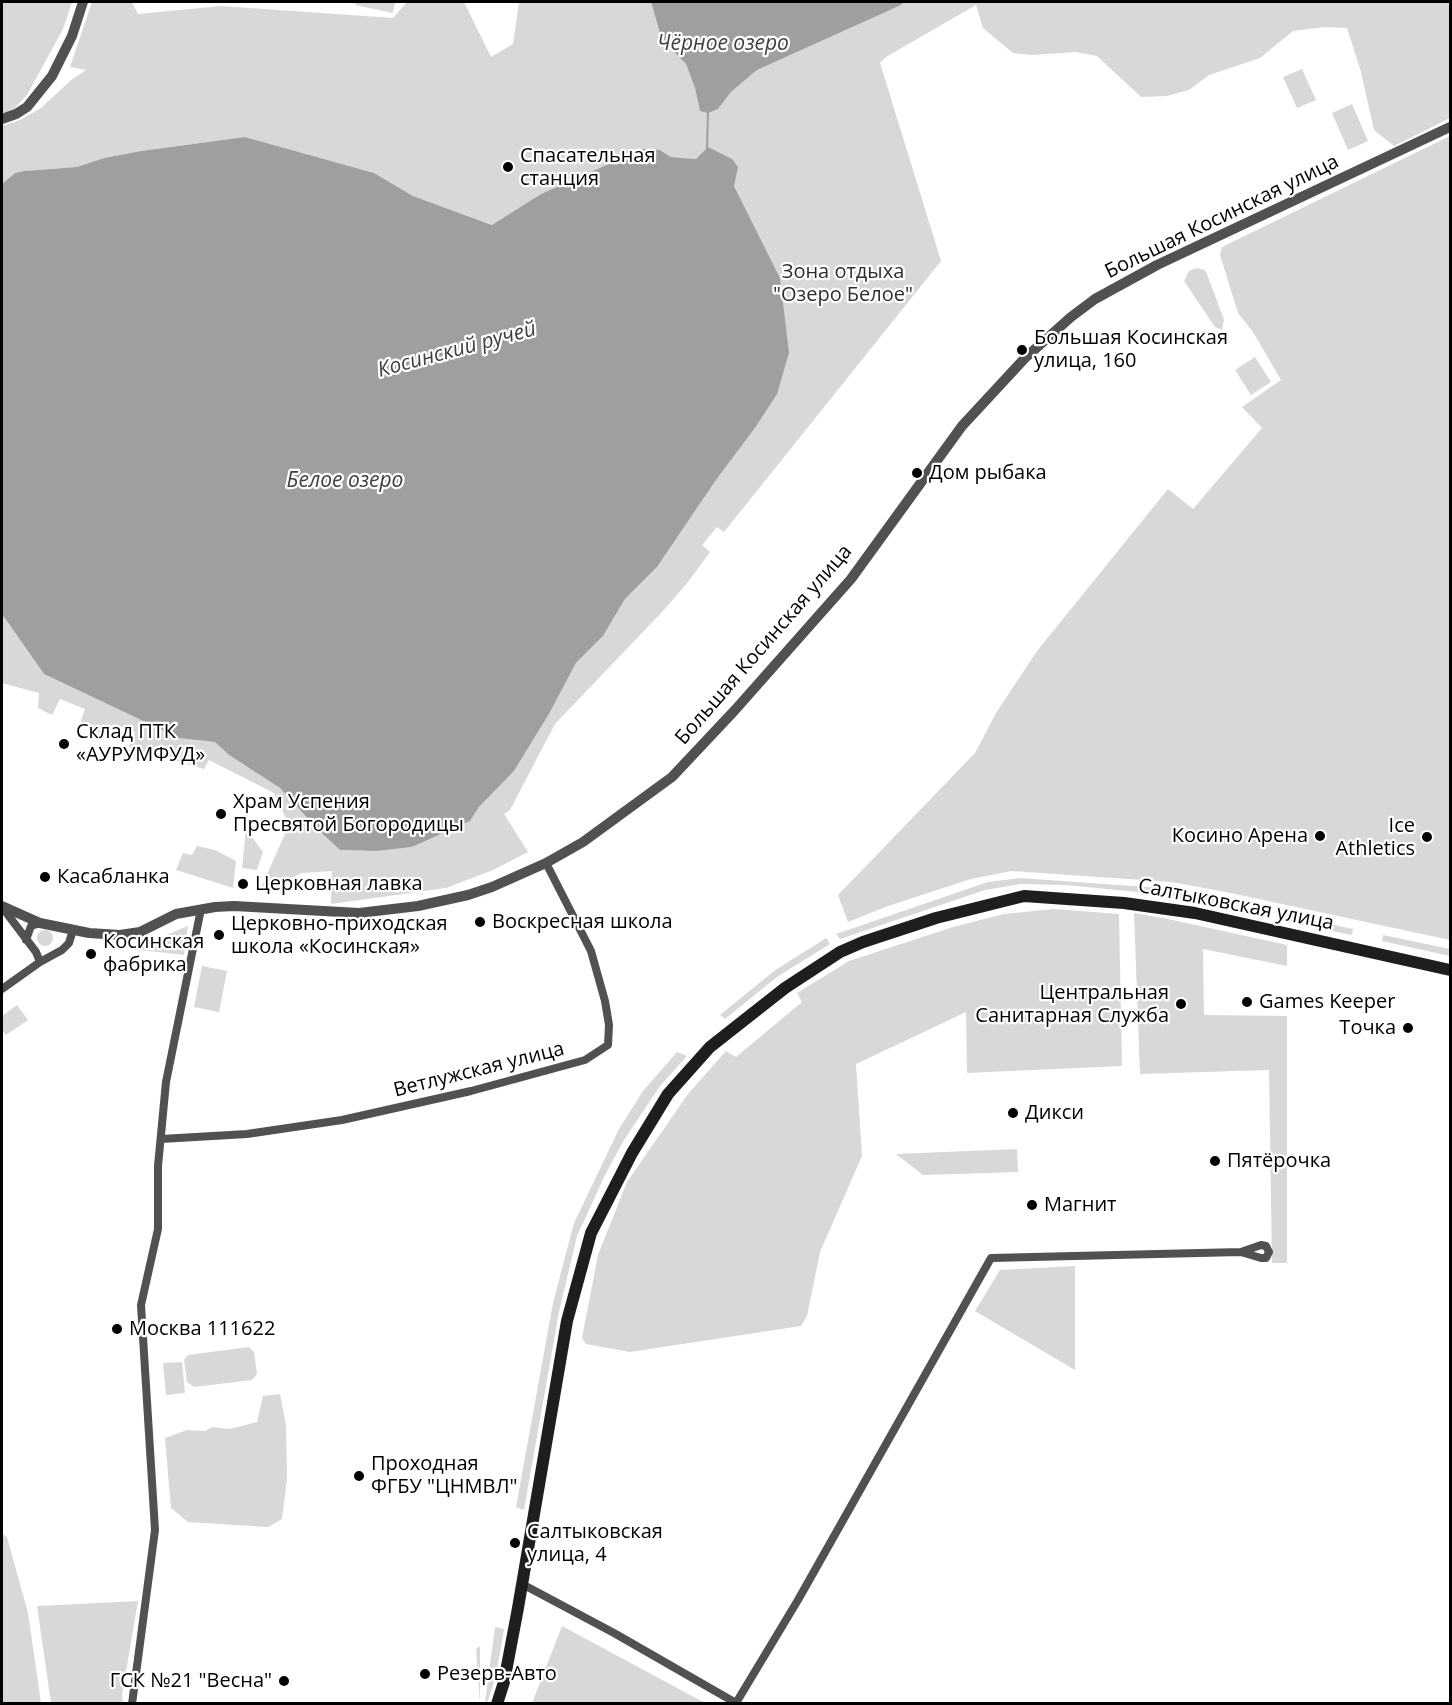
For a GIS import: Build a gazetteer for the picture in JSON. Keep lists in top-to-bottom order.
{
  "streets": {
    "main road": ["Салтыковская улица"],
    "street": ["Большая Косинская улица", "Ветлужская улица"]
  },
  "crossings": [
    ["Большая Косинская улица", "Ветлужская улица"]
  ],
  "water": ["Чёрное озеро", "Косинский ручей", "Белое озеро"],
  "parks": ["Зона отдыха \"Озеро Белое\""],
  "places": [
    "Спасательная станция",
    "Большая Косинская улица, 160",
    "Дом рыбака",
    "Склад ПТК «АУРУМФУД»",
    "Храм Успения Пресвятой Богородицы",
    "Косино Арена",
    "Ice Athletics",
    "Касабланка",
    "Церковная лавка",
    "Воскресная школа",
    "Церковно-приходская школа «Косинская»",
    "Косинская фабрика",
    "Games Keeper",
    "Центральная Санитарная Служба",
    "Точка",
    "Дикси",
    "Пятёрочка",
    "Магнит",
    "Москва 111622",
    "Проходная ФГБУ \"ЦНМВЛ\"",
    "Салтыковская улица, 4",
    "Резерв-Авто",
    "ГСК №21 \"Весна\""
  ]
}
